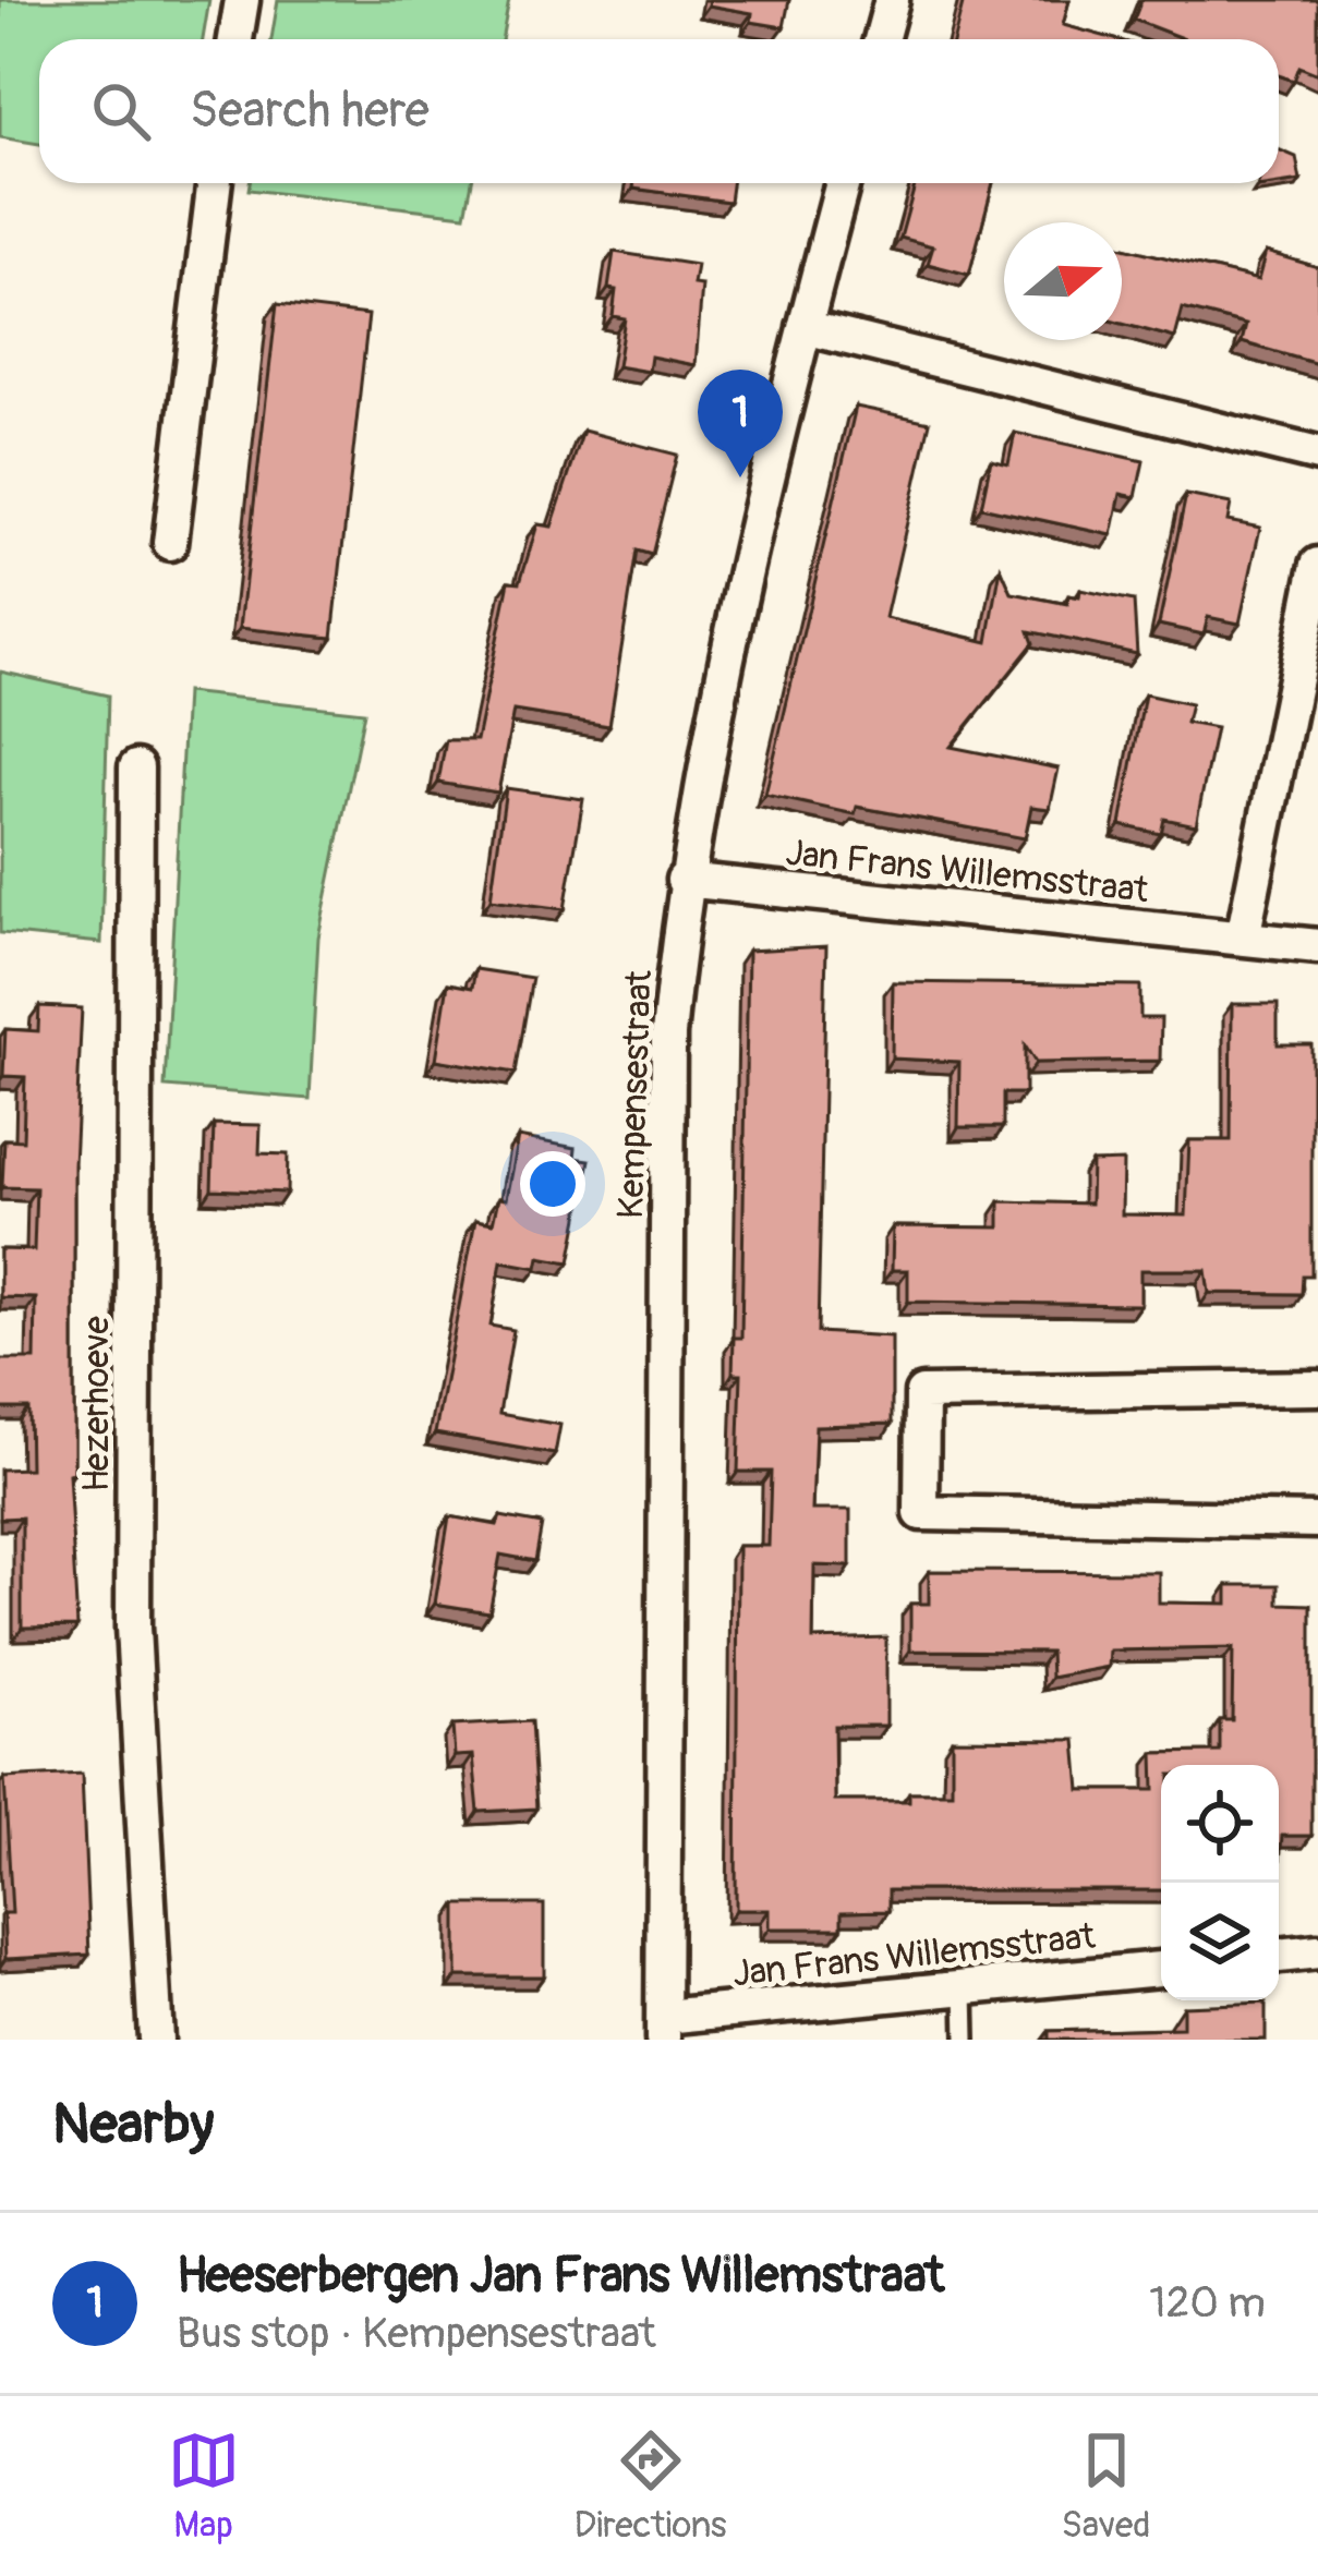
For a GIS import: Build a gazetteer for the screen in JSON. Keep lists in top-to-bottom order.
{
  "streets": {
    "street": ["Jan Frans Willemsstraat", "Kempensestraat", "Hezerhoeve"]
  },
  "crossings": [
    ["Jan Frans Willemsstraat", "Kempensestraat"]
  ],
  "north": "right",
  "page": {
    "search": "Search here",
    "pins": "1",
    "heading": "Nearby",
    "list": [
      {
        "mark": "1",
        "name": "Heeserbergen Jan Frans Willemstraat",
        "note": "Bus stop · Kempensestraat",
        "value": "120 m"
      }
    ],
    "nav": ["Map", "Directions", "Saved"]
  }
}
